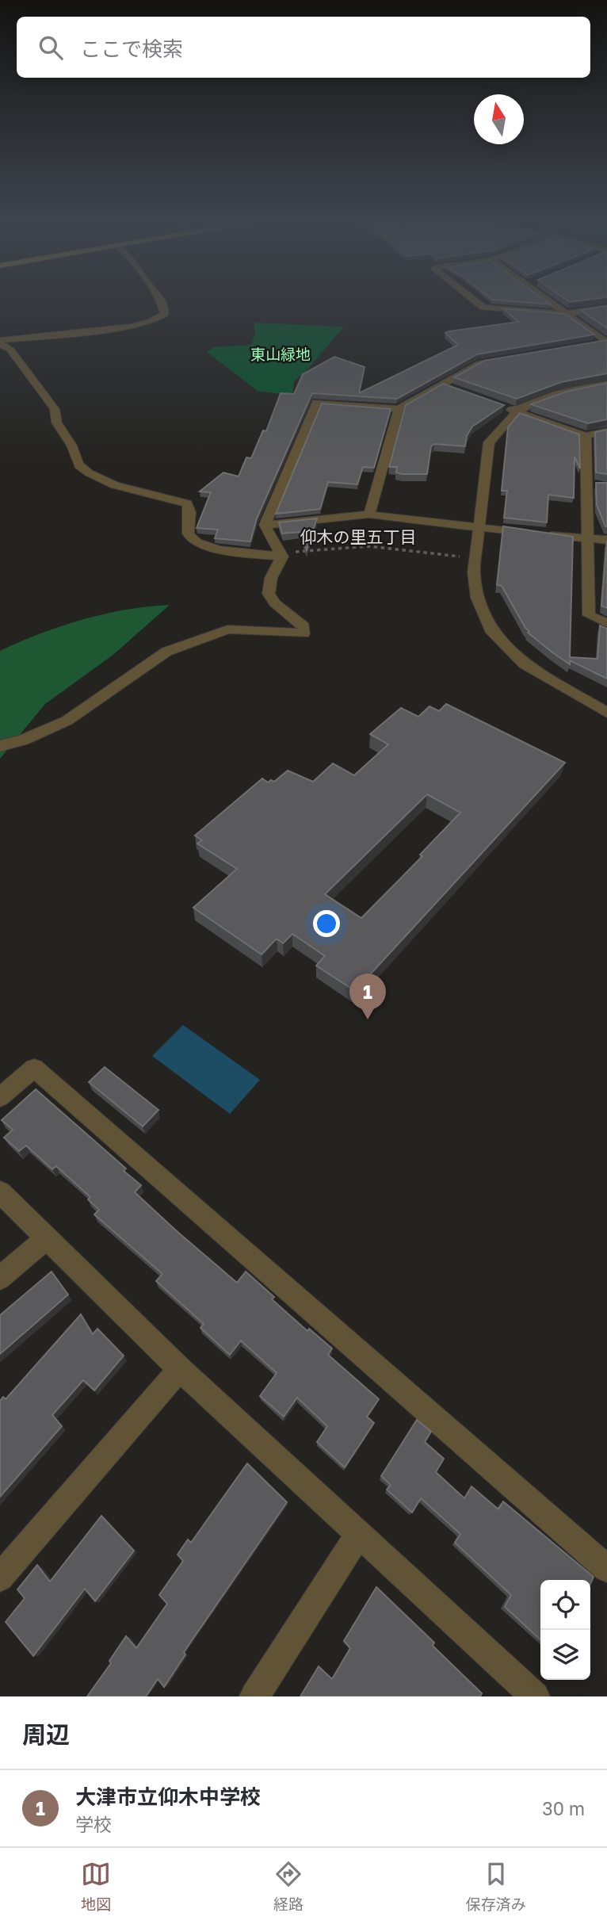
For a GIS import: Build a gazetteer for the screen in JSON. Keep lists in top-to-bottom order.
{
  "districts": ["仰木の里五丁目"],
  "parks": ["東山緑地"],
  "north": "top",
  "page": {
    "search": "ここで検索",
    "pins": "1",
    "heading": "周辺",
    "list": [
      {
        "mark": "1",
        "name": "大津市立仰木中学校",
        "note": "学校",
        "value": "30 m"
      }
    ],
    "nav": ["地図", "経路", "保存済み"]
  }
}
